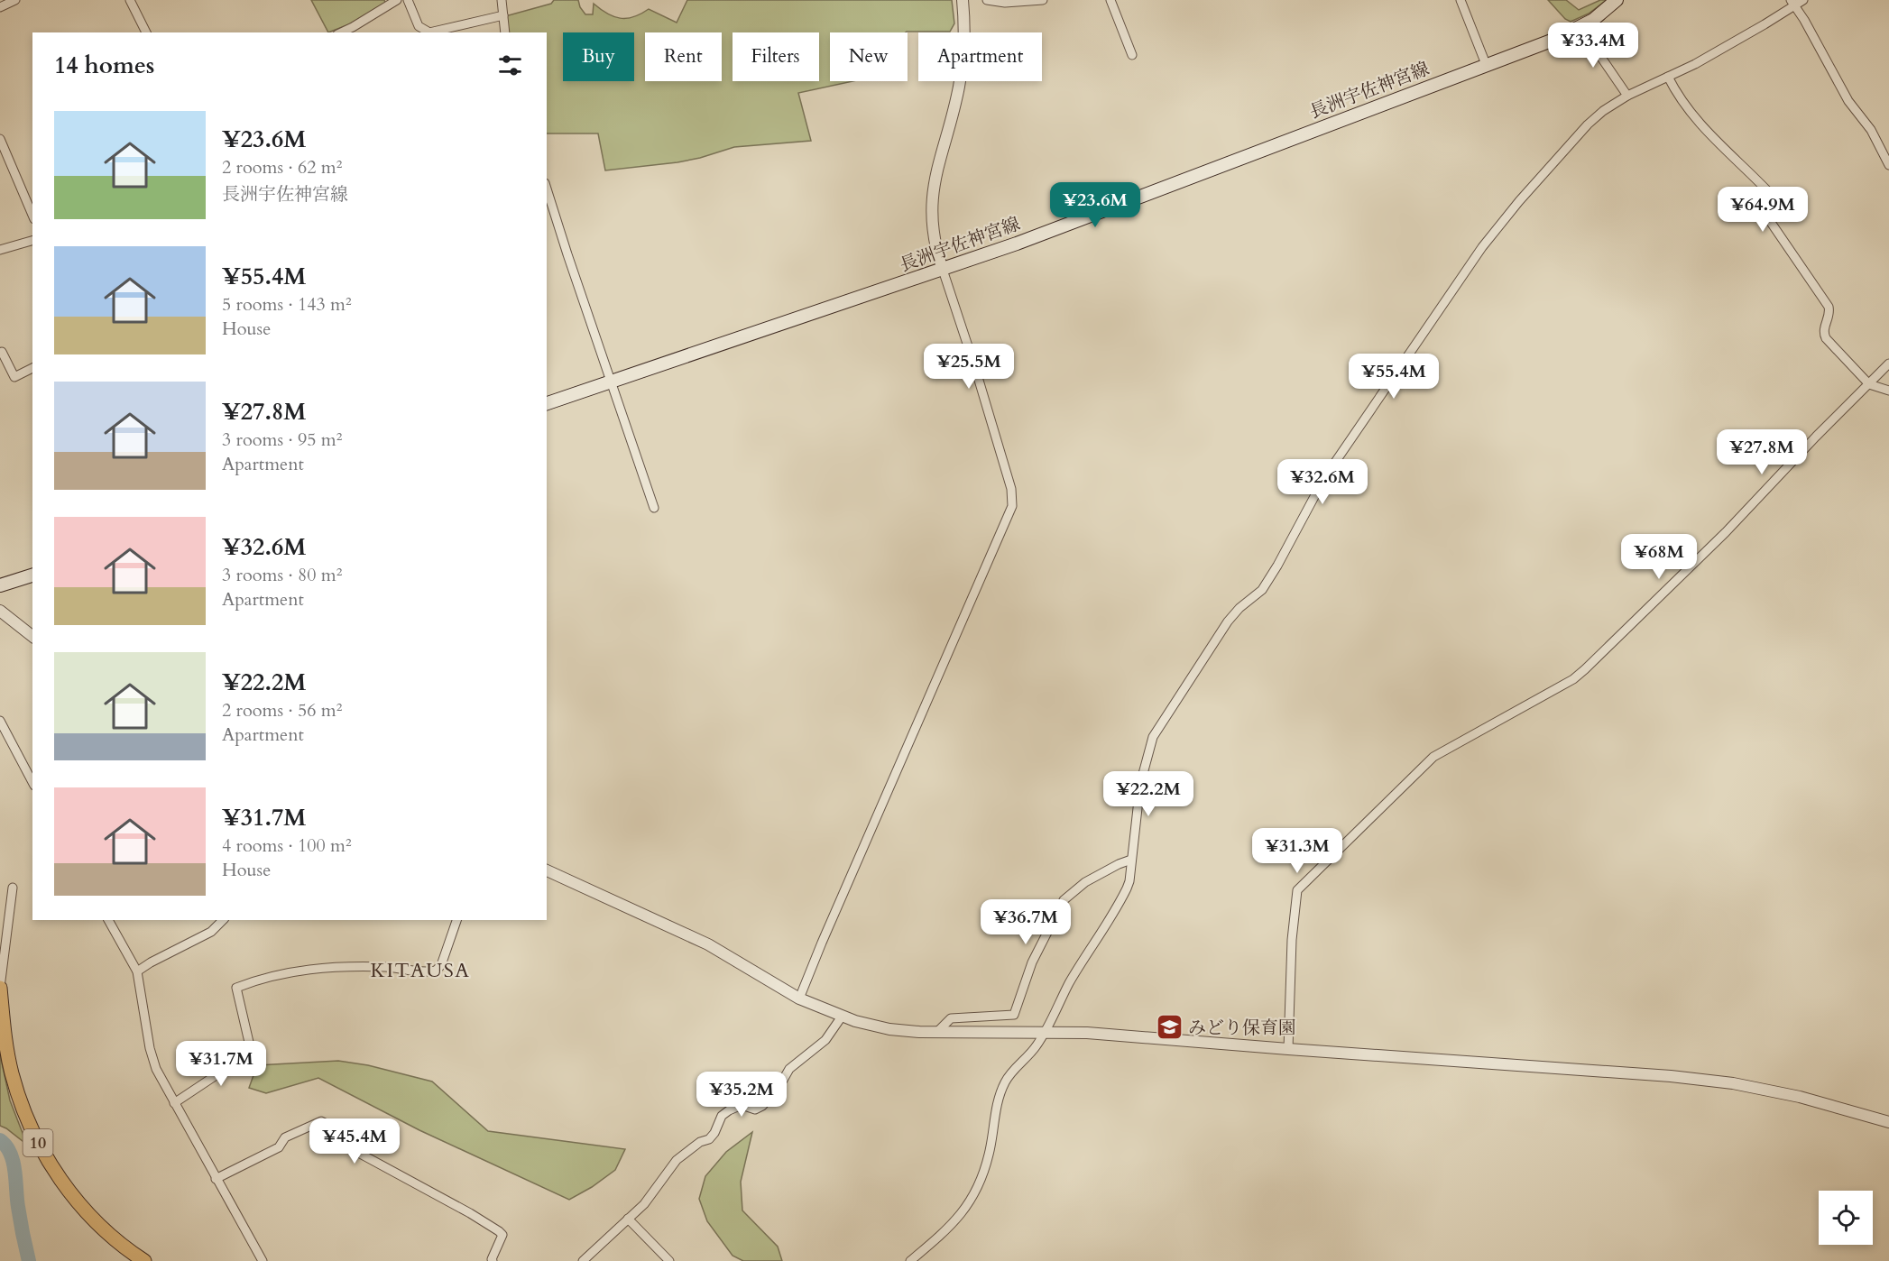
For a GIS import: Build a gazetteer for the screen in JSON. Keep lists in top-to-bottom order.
{
  "streets": {
    "highway": ["10"],
    "main road": ["長洲宇佐神宮線"]
  },
  "districts": ["KITAUSA"],
  "places": {
    "school or university": ["みどり保育園"]
  },
  "page": {
    "price": [
      "¥33.4M",
      "¥23.6M",
      "¥64.9M",
      "¥25.5M",
      "¥55.4M",
      "¥27.8M",
      "¥32.6M",
      "¥68M",
      "¥22.2M",
      "¥31.3M",
      "¥36.7M",
      "¥31.7M",
      "¥35.2M",
      "¥45.4M"
    ],
    "chip": [
      "Buy",
      "Rent",
      "Filters",
      "New",
      "Apartment"
    ],
    "heading": "14 homes",
    "list": [
      {
        "name": "¥23.6M",
        "note": "2 rooms · 62 m² · 長洲宇佐神宮線"
      },
      {
        "name": "¥55.4M",
        "note": "5 rooms · 143 m² · House"
      },
      {
        "name": "¥27.8M",
        "note": "3 rooms · 95 m² · Apartment"
      },
      {
        "name": "¥32.6M",
        "note": "3 rooms · 80 m² · Apartment"
      },
      {
        "name": "¥22.2M",
        "note": "2 rooms · 56 m² · Apartment"
      },
      {
        "name": "¥31.7M",
        "note": "4 rooms · 100 m² · House"
      }
    ]
  }
}
